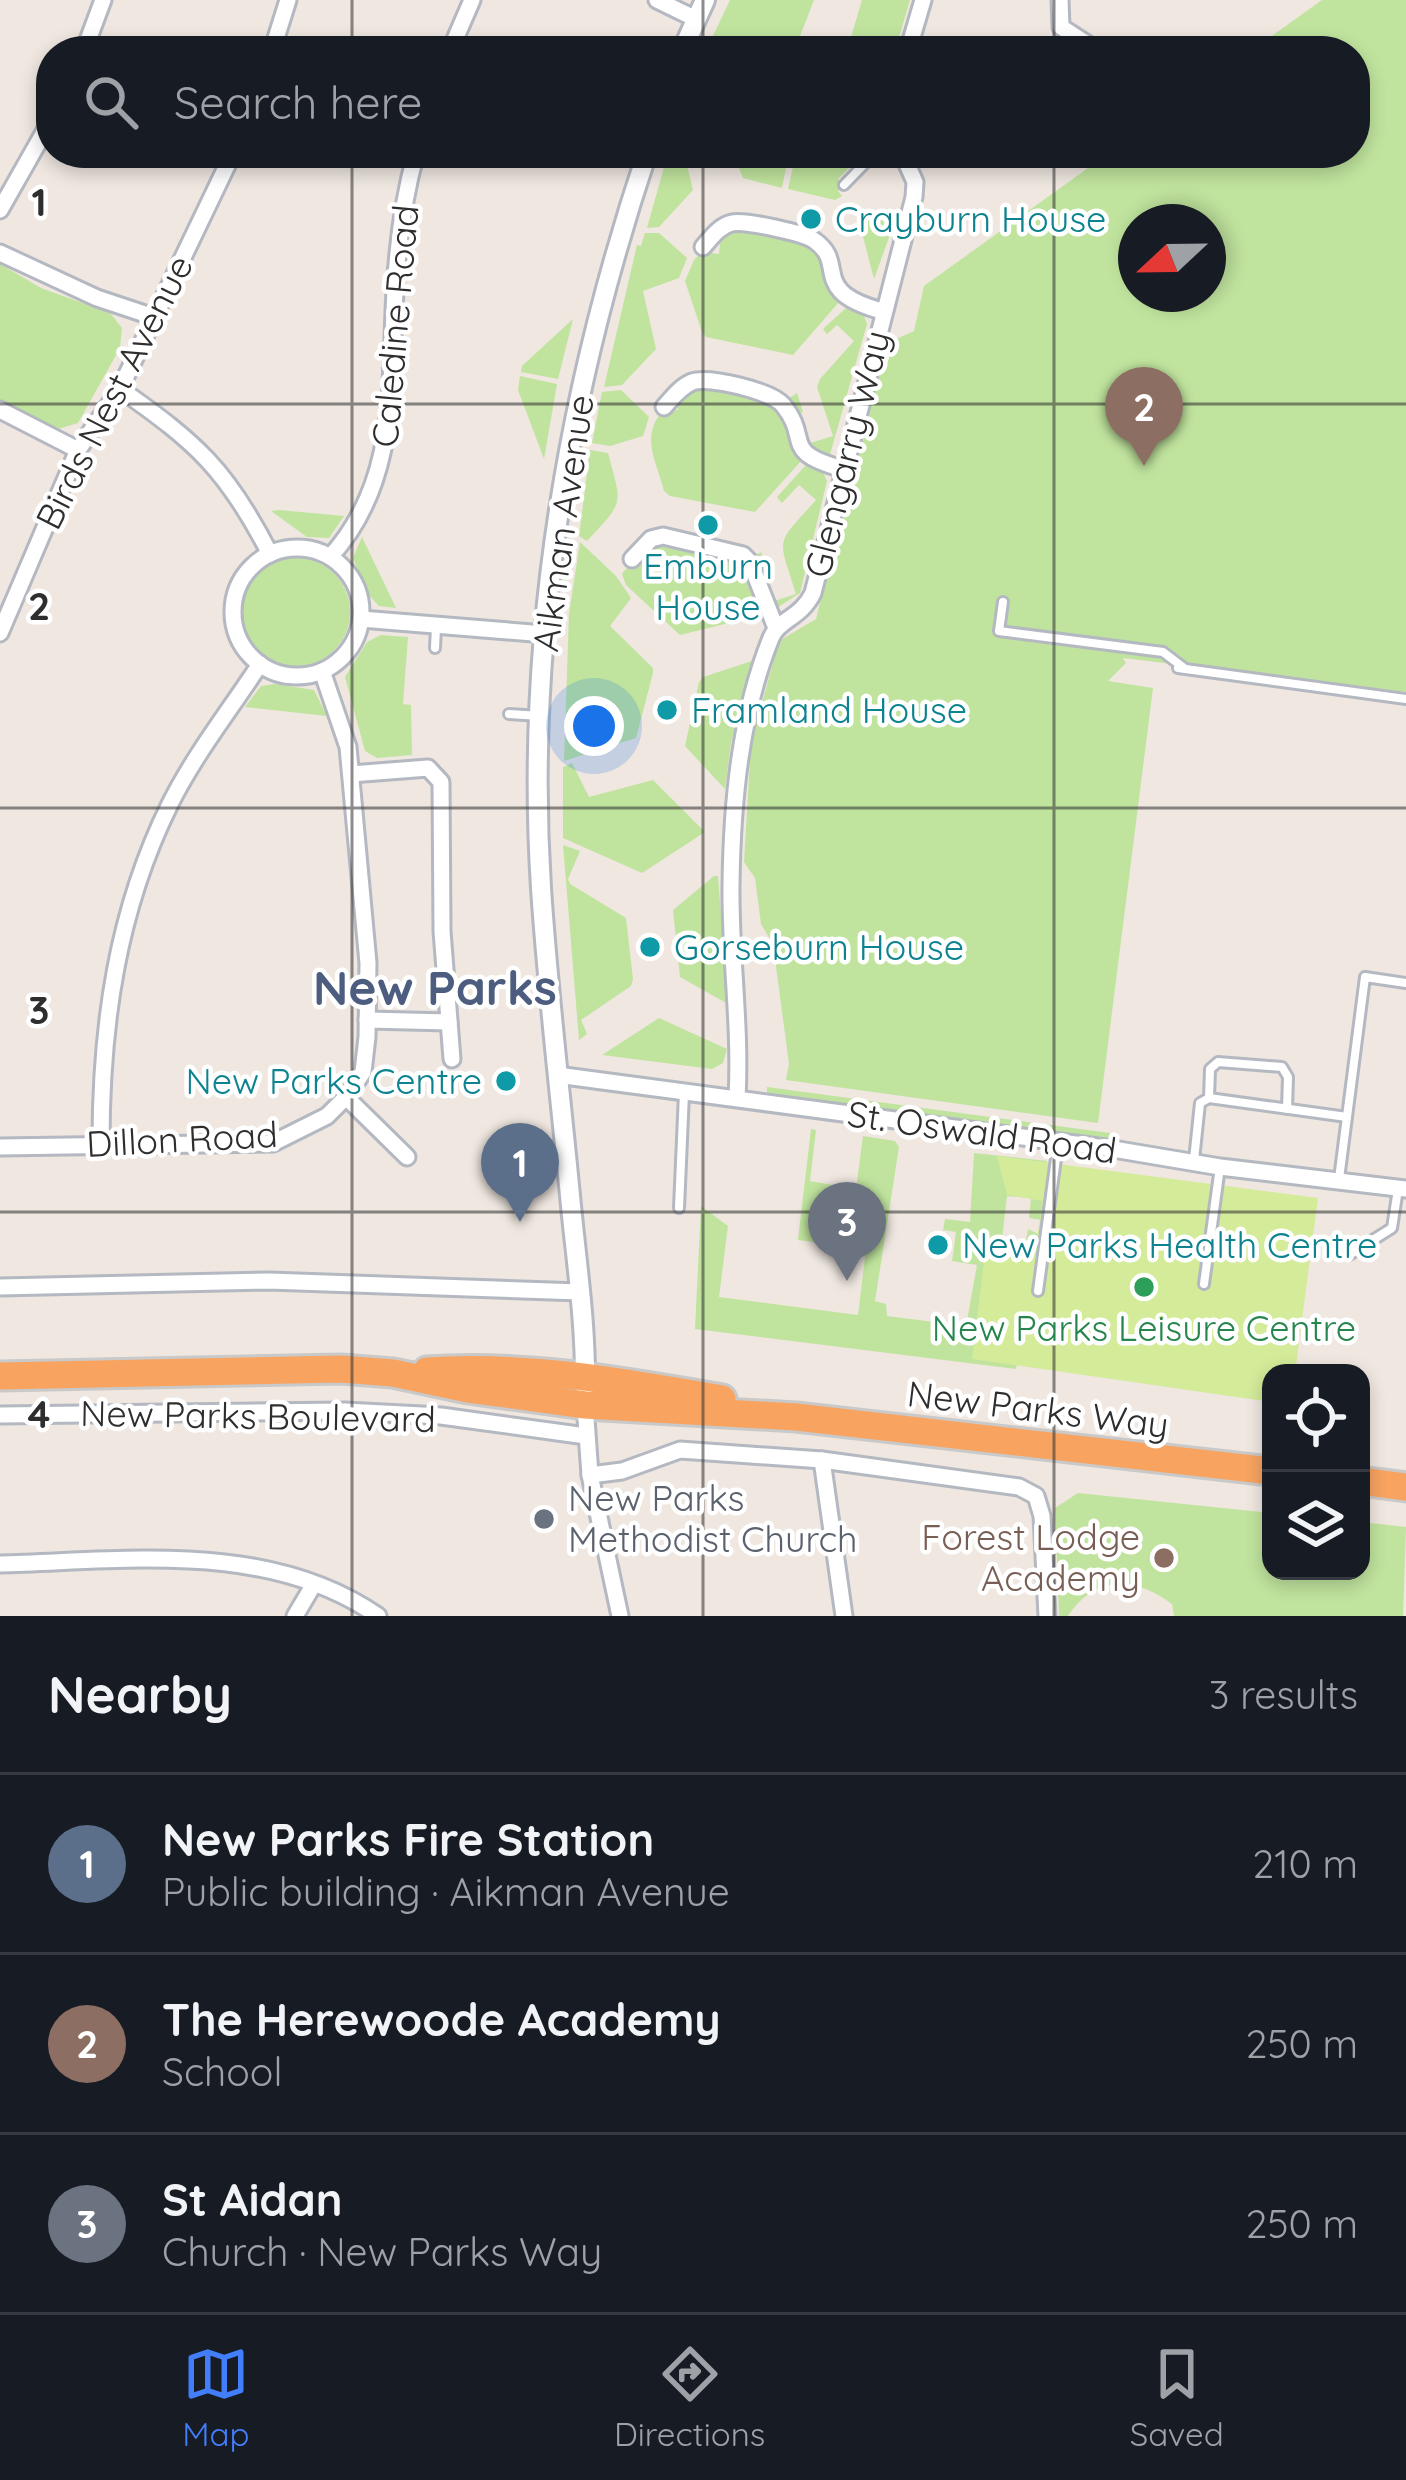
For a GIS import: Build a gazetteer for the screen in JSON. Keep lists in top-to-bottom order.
{
  "streets": {
    "highway": ["New Parks Way"],
    "street": [
      "Caledine Road",
      "Birds Nest Avenue",
      "Glengarry Way",
      "Aikman Avenue",
      "St. Oswald Road",
      "Dillon Road",
      "New Parks Boulevard"
    ]
  },
  "crossings": [
    ["Glengarry Way", "St. Oswald Road"],
    ["Aikman Avenue", "St. Oswald Road"],
    ["Aikman Avenue", "New Parks Way"]
  ],
  "districts": ["New Parks"],
  "places": [
    "Crayburn House",
    "Emburn House",
    "Framland House",
    "Gorseburn House",
    "New Parks Centre",
    "New Parks Health Centre",
    "New Parks Leisure Centre",
    "New Parks Methodist Church",
    "Forest Lodge Academy"
  ],
  "north": "left",
  "page": {
    "search": "Search here",
    "pins": ["2", "1", "3"],
    "heading": ["Nearby", "3 results"],
    "list": [
      {
        "mark": "1",
        "name": "New Parks Fire Station",
        "note": "Public building · Aikman Avenue",
        "value": "210 m"
      },
      {
        "mark": "2",
        "name": "The Herewoode Academy",
        "note": "School",
        "value": "250 m"
      },
      {
        "mark": "3",
        "name": "St Aidan",
        "note": "Church · New Parks Way",
        "value": "250 m"
      }
    ],
    "nav": ["Map", "Directions", "Saved"]
  },
  "grid": {
    "rows": [
      "1",
      "2",
      "3",
      "4"
    ]
  }
}
